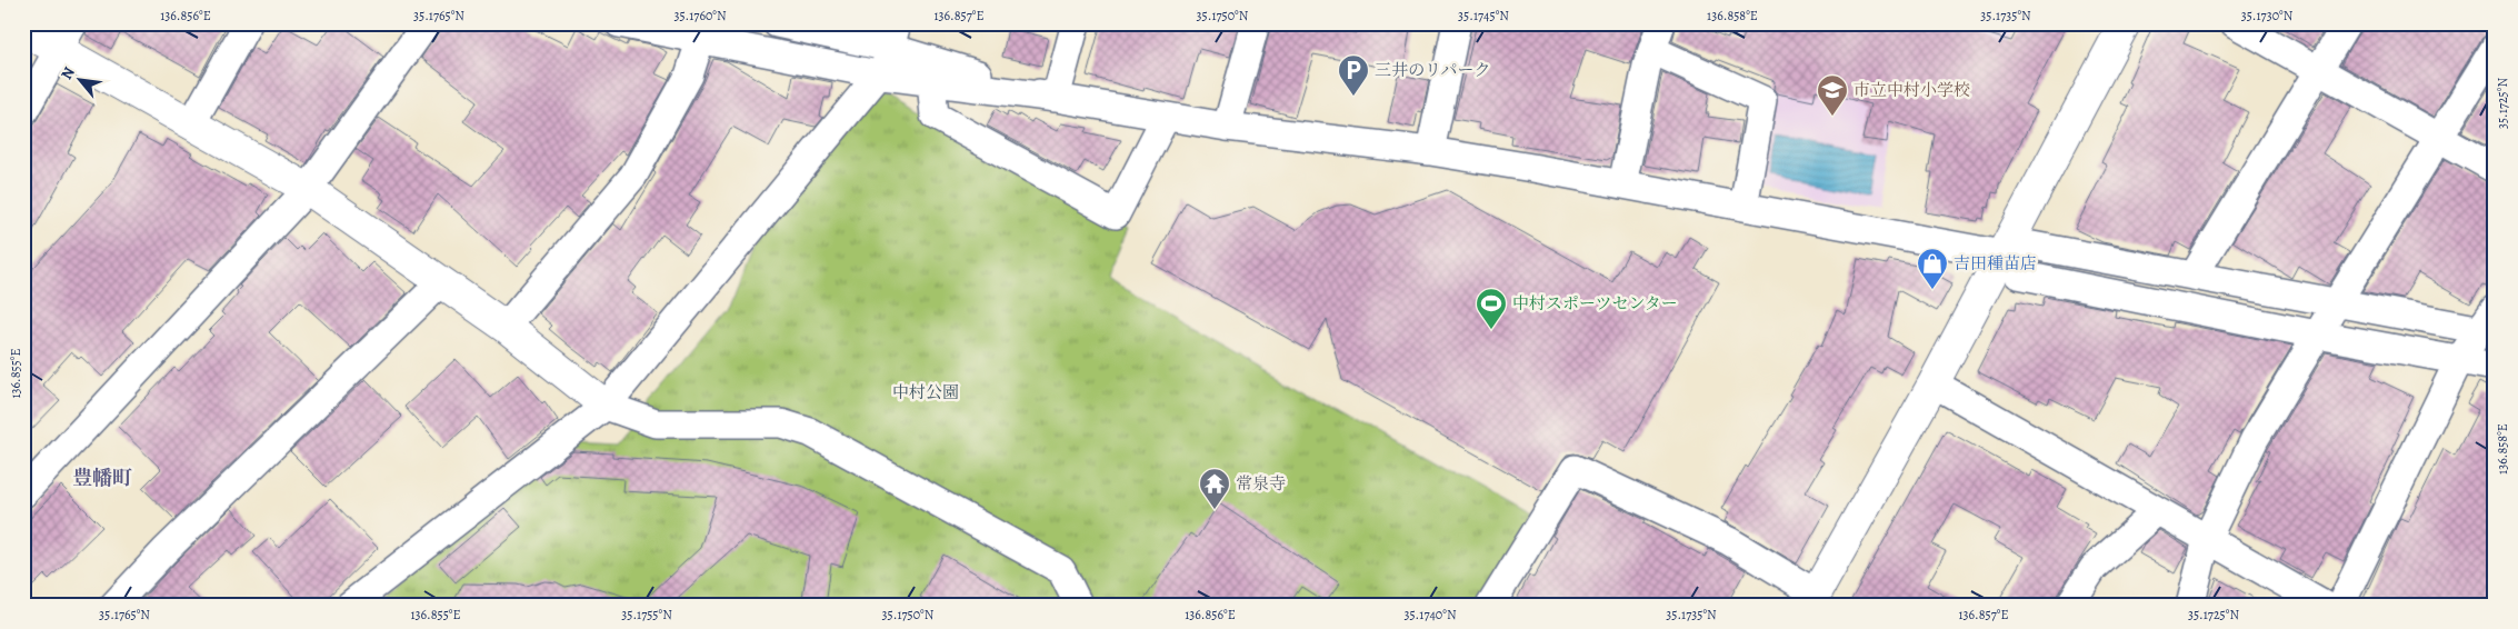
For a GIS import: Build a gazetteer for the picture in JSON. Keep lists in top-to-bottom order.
{
  "districts": ["豊幡町"],
  "parks": ["中村公園"],
  "places": {
    "parking": ["三井のリパーク"],
    "school or university": ["市立中村小学校"],
    "shop": ["吉田種苗店"],
    "sports": ["中村スポーツセンター"],
    "temple": ["常泉寺"]
  },
  "north": "top left",
  "coordinates": [
    "136.856°E",
    "35.1765°N",
    "35.1760°N",
    "136.857°E",
    "35.1750°N",
    "35.1745°N",
    "136.858°E",
    "35.1735°N",
    "35.1730°N",
    "35.1725°N",
    "136.855°E",
    "35.1755°N",
    "35.1740°N"
  ]
}
